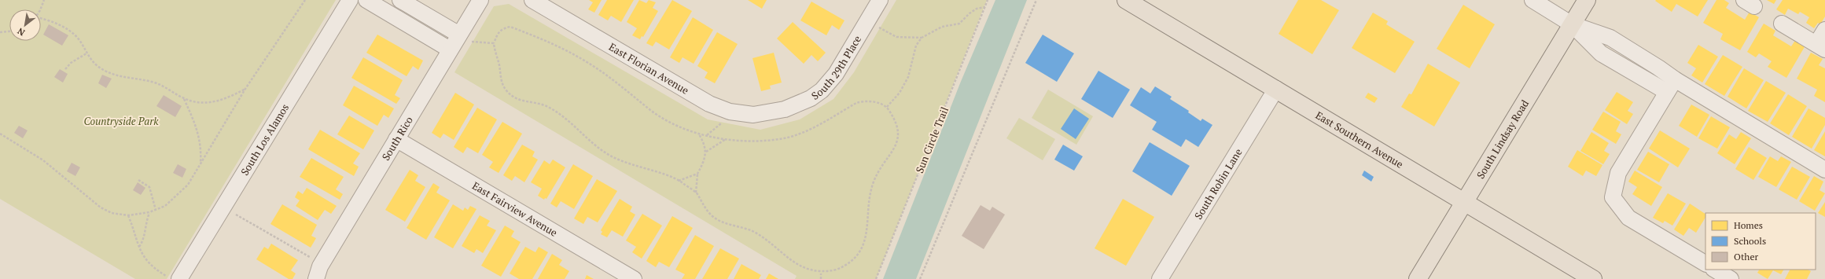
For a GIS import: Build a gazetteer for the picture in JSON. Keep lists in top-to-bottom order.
{
  "streets": {
    "main road": ["East Southern Avenue", "South Lindsay Road"],
    "street": [
      "South 29th Place",
      "East Florian Avenue",
      "South Rico",
      "South Los Alamos",
      "South Robin Lane",
      "East Fairview Avenue"
    ],
    "path": ["Sun Circle Trail"]
  },
  "crossings": [
    ["South 29th Place", "East Florian Avenue"],
    ["South Rico", "East Fairview Avenue"],
    ["East Southern Avenue", "South Lindsay Road"],
    ["East Southern Avenue", "South Robin Lane"]
  ],
  "parks": ["Countryside Park"],
  "legend": ["Homes", "Schools", "Other"],
  "north": "bottom left"
}
